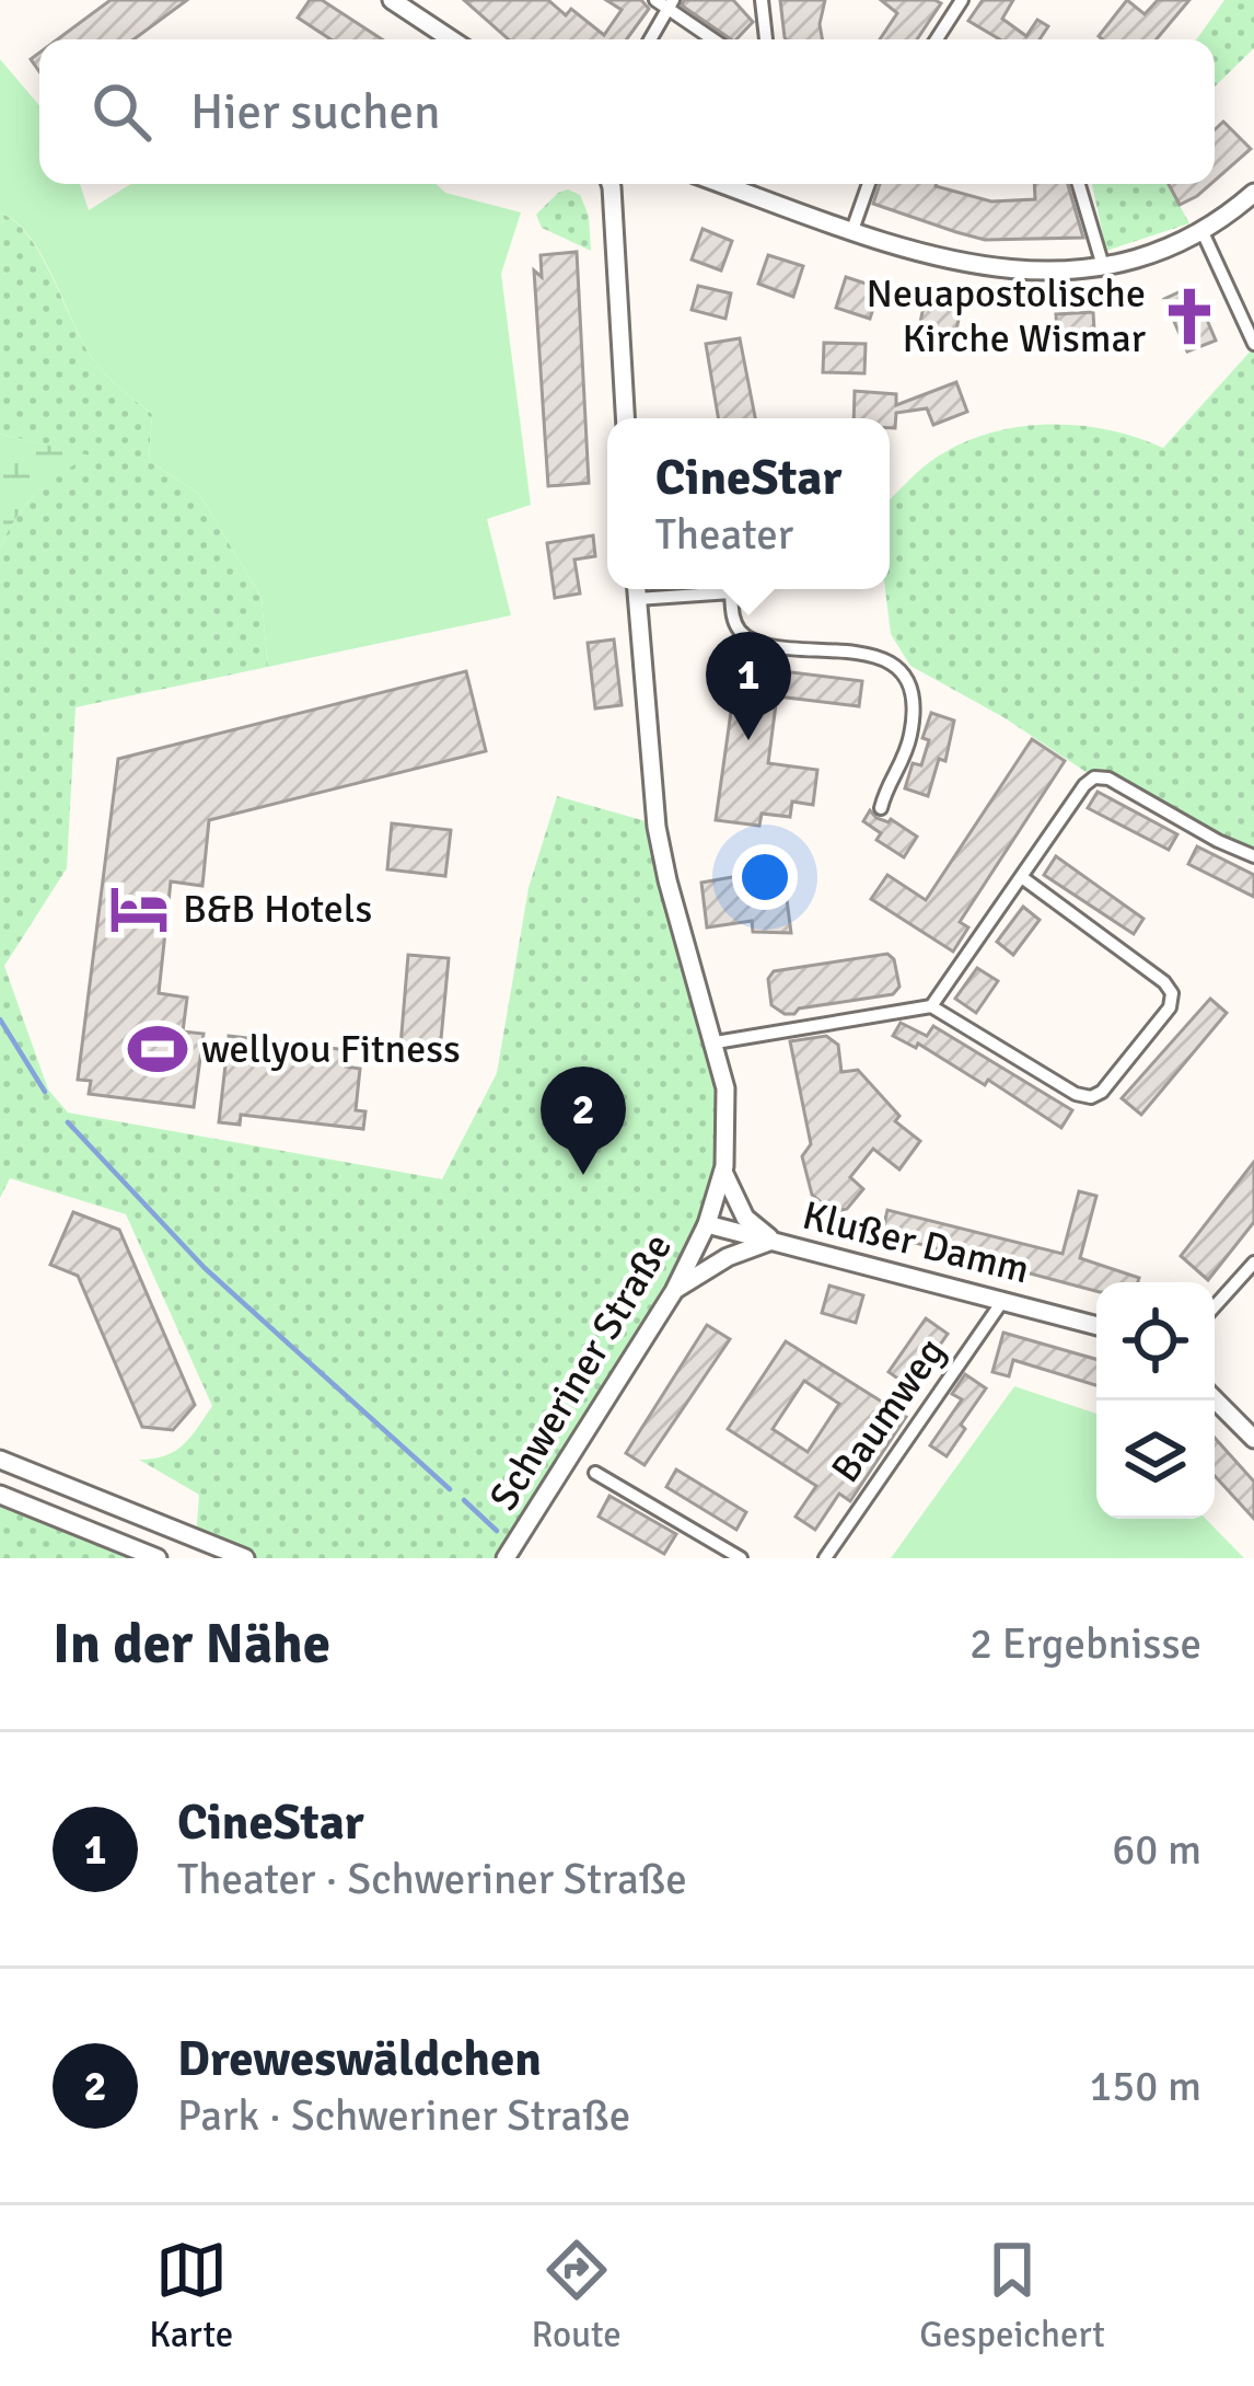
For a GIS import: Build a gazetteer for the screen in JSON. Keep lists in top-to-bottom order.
{
  "streets": {
    "main road": ["Klußer Damm", "Schweriner Straße"],
    "street": ["Baumweg"]
  },
  "crossings": [
    ["Klußer Damm", "Schweriner Straße"],
    ["Klußer Damm", "Baumweg"]
  ],
  "places": {
    "church": ["Neuapostolische Kirche Wismar"],
    "hotel": ["B&B Hotels"],
    "sports": ["wellyou Fitness"]
  },
  "page": {
    "search": "Hier suchen",
    "popup": ["CineStar", "Theater"],
    "pins": ["1", "2"],
    "heading": ["In der Nähe", "2 Ergebnisse"],
    "list": [
      {
        "mark": "1",
        "name": "CineStar",
        "note": "Theater · Schweriner Straße",
        "value": "60 m"
      },
      {
        "mark": "2",
        "name": "Dreweswäldchen",
        "note": "Park · Schweriner Straße",
        "value": "150 m"
      }
    ],
    "nav": ["Karte", "Route", "Gespeichert"]
  }
}
